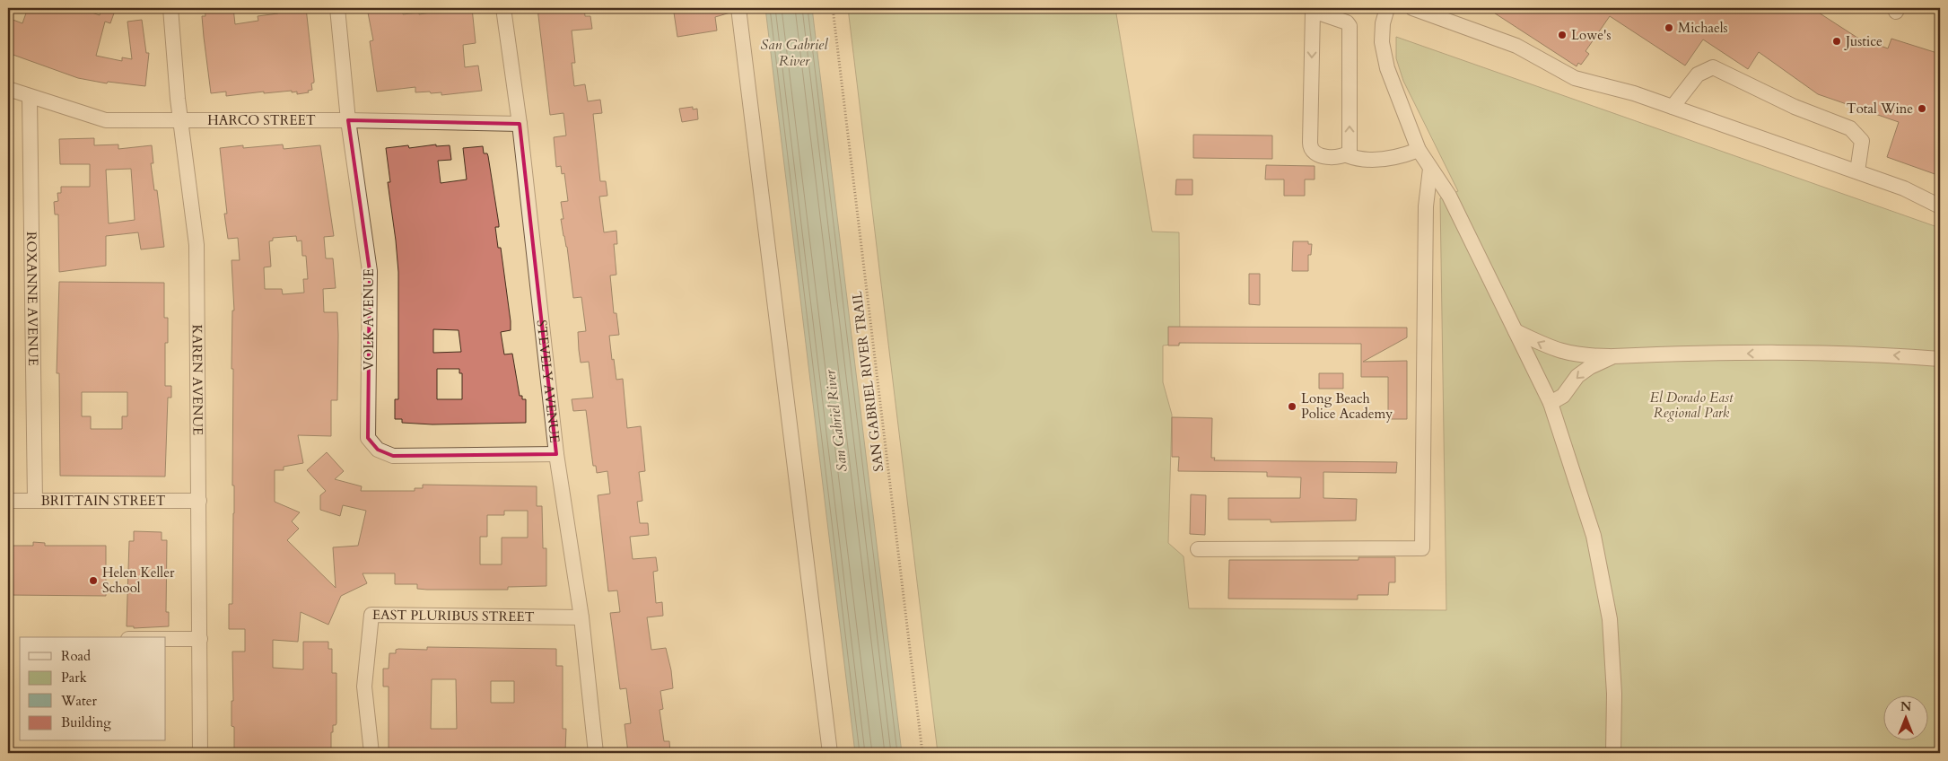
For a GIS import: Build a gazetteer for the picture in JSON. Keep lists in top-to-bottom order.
{
  "streets": {
    "street": [
      "HARCO STREET",
      "ROXANNE AVENUE",
      "VOLK AVENUE",
      "KAREN AVENUE",
      "STEVELY AVENUE",
      "BRITTAIN STREET",
      "EAST PLURIBUS STREET"
    ],
    "path": ["SAN GABRIEL RIVER TRAIL"]
  },
  "crossings": [
    ["HARCO STREET", "ROXANNE AVENUE"],
    ["HARCO STREET", "VOLK AVENUE"],
    ["HARCO STREET", "KAREN AVENUE"],
    ["HARCO STREET", "STEVELY AVENUE"],
    ["ROXANNE AVENUE", "BRITTAIN STREET"],
    ["VOLK AVENUE", "STEVELY AVENUE"],
    ["KAREN AVENUE", "BRITTAIN STREET"],
    ["STEVELY AVENUE", "EAST PLURIBUS STREET"]
  ],
  "water": ["San Gabriel River"],
  "parks": ["El Dorado East Regional Park"],
  "places": [
    "Michaels",
    "Lowe's",
    "Justice",
    "Total Wine",
    "Long Beach Police Academy",
    "Helen Keller School"
  ],
  "legend": [
    "Road",
    "Park",
    "Water",
    "Building"
  ],
  "north": "top"
}
